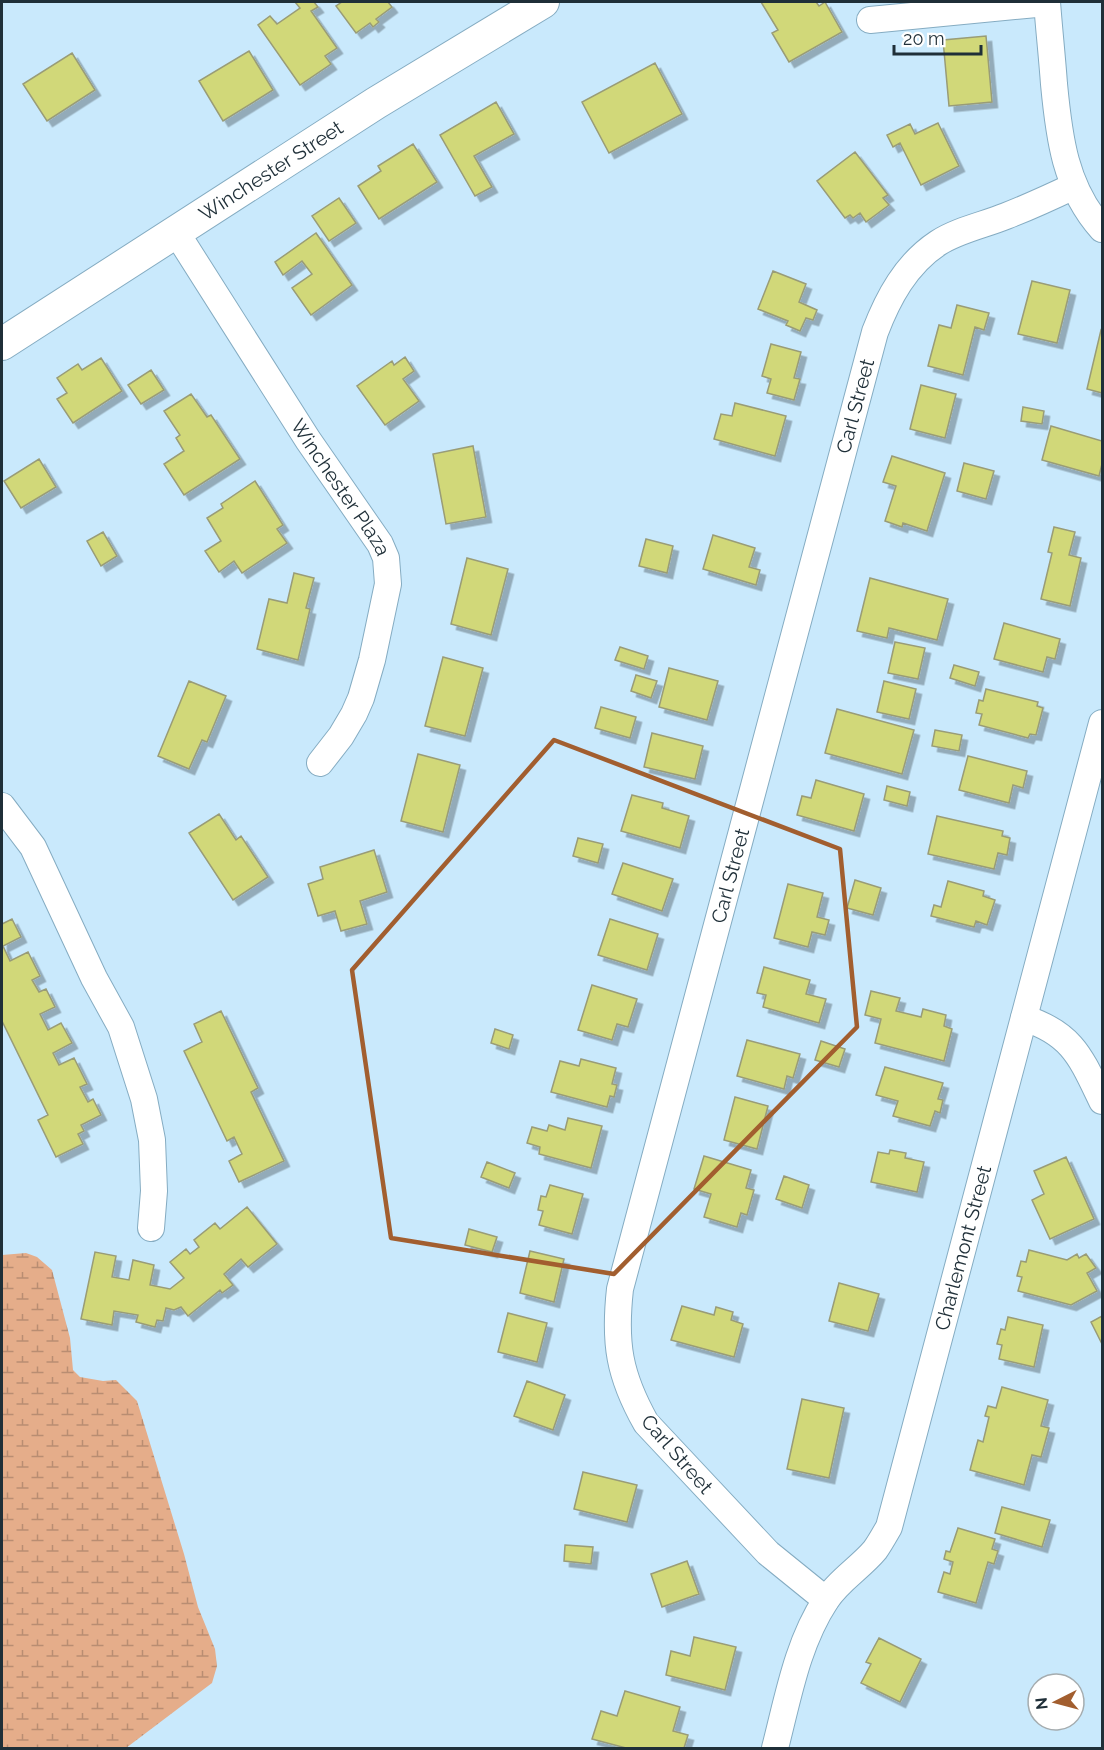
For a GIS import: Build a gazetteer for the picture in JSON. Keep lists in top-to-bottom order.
{
  "streets": {
    "street": [
      "Winchester Street",
      "Carl Street",
      "Winchester Plaza",
      "Charlemont Street"
    ]
  },
  "crossings": [
    ["Winchester Street", "Winchester Plaza"],
    ["Carl Street", "Charlemont Street"]
  ],
  "scale_bar": "20 m",
  "north": "left"
}
